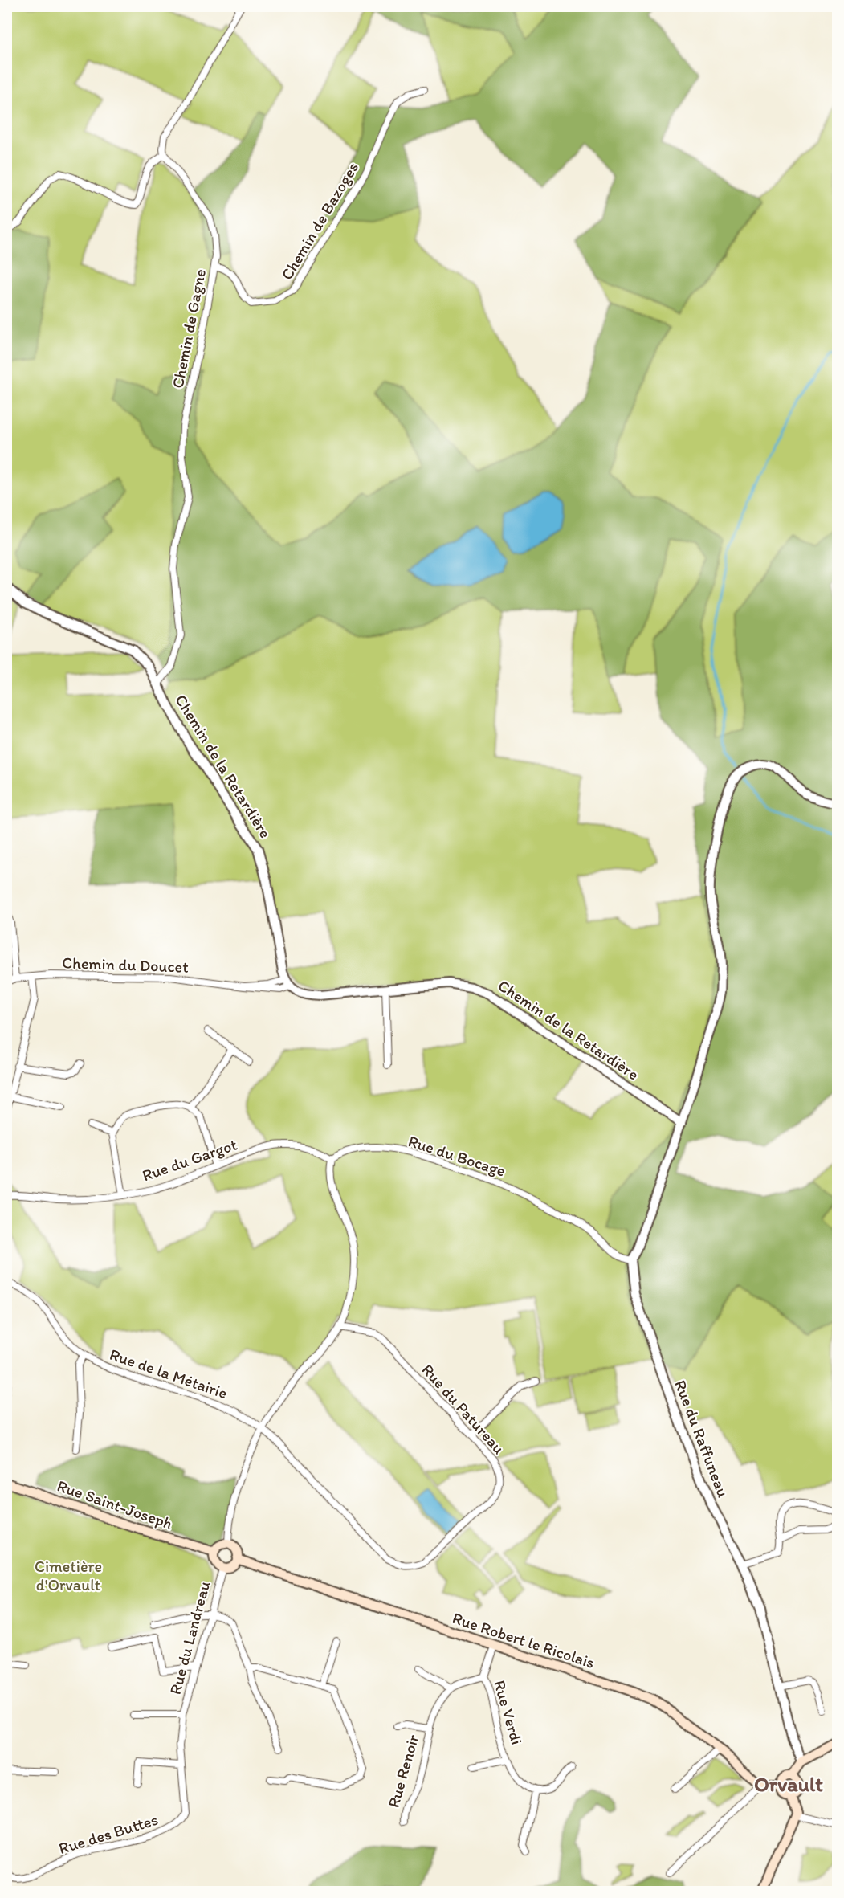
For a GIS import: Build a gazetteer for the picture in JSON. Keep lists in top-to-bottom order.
{
  "streets": {
    "main road": ["Rue Saint-Joseph", "Rue Robert le Ricolais"],
    "street": [
      "Chemin de Bazoges",
      "Chemin de Gagne",
      "Chemin de la Retardière",
      "Chemin du Doucet",
      "Rue du Bocage",
      "Rue du Gargot",
      "Rue de la Métairie",
      "Rue du Patureau",
      "Rue du Raffuneau",
      "Rue du Landreau",
      "Rue Verdi",
      "Rue Renoir",
      "Rue des Buttes"
    ]
  },
  "crossings": [
    ["Chemin de Bazoges", "Chemin de Gagne"],
    ["Chemin de Gagne", "Chemin de la Retardière"],
    ["Chemin de la Retardière", "Chemin du Doucet"],
    ["Rue du Bocage", "Rue du Gargot"],
    ["Rue du Bocage", "Rue du Raffuneau"],
    ["Rue de la Métairie", "Rue du Patureau"],
    ["Rue Saint-Joseph", "Rue du Landreau"],
    ["Rue Saint-Joseph", "Rue Robert le Ricolais"],
    ["Rue du Landreau", "Rue Robert le Ricolais"],
    ["Rue du Landreau", "Rue des Buttes"],
    ["Rue Robert le Ricolais", "Rue Verdi"]
  ],
  "districts": ["Orvault"],
  "parks": ["Cimetière d'Orvault"]
}
